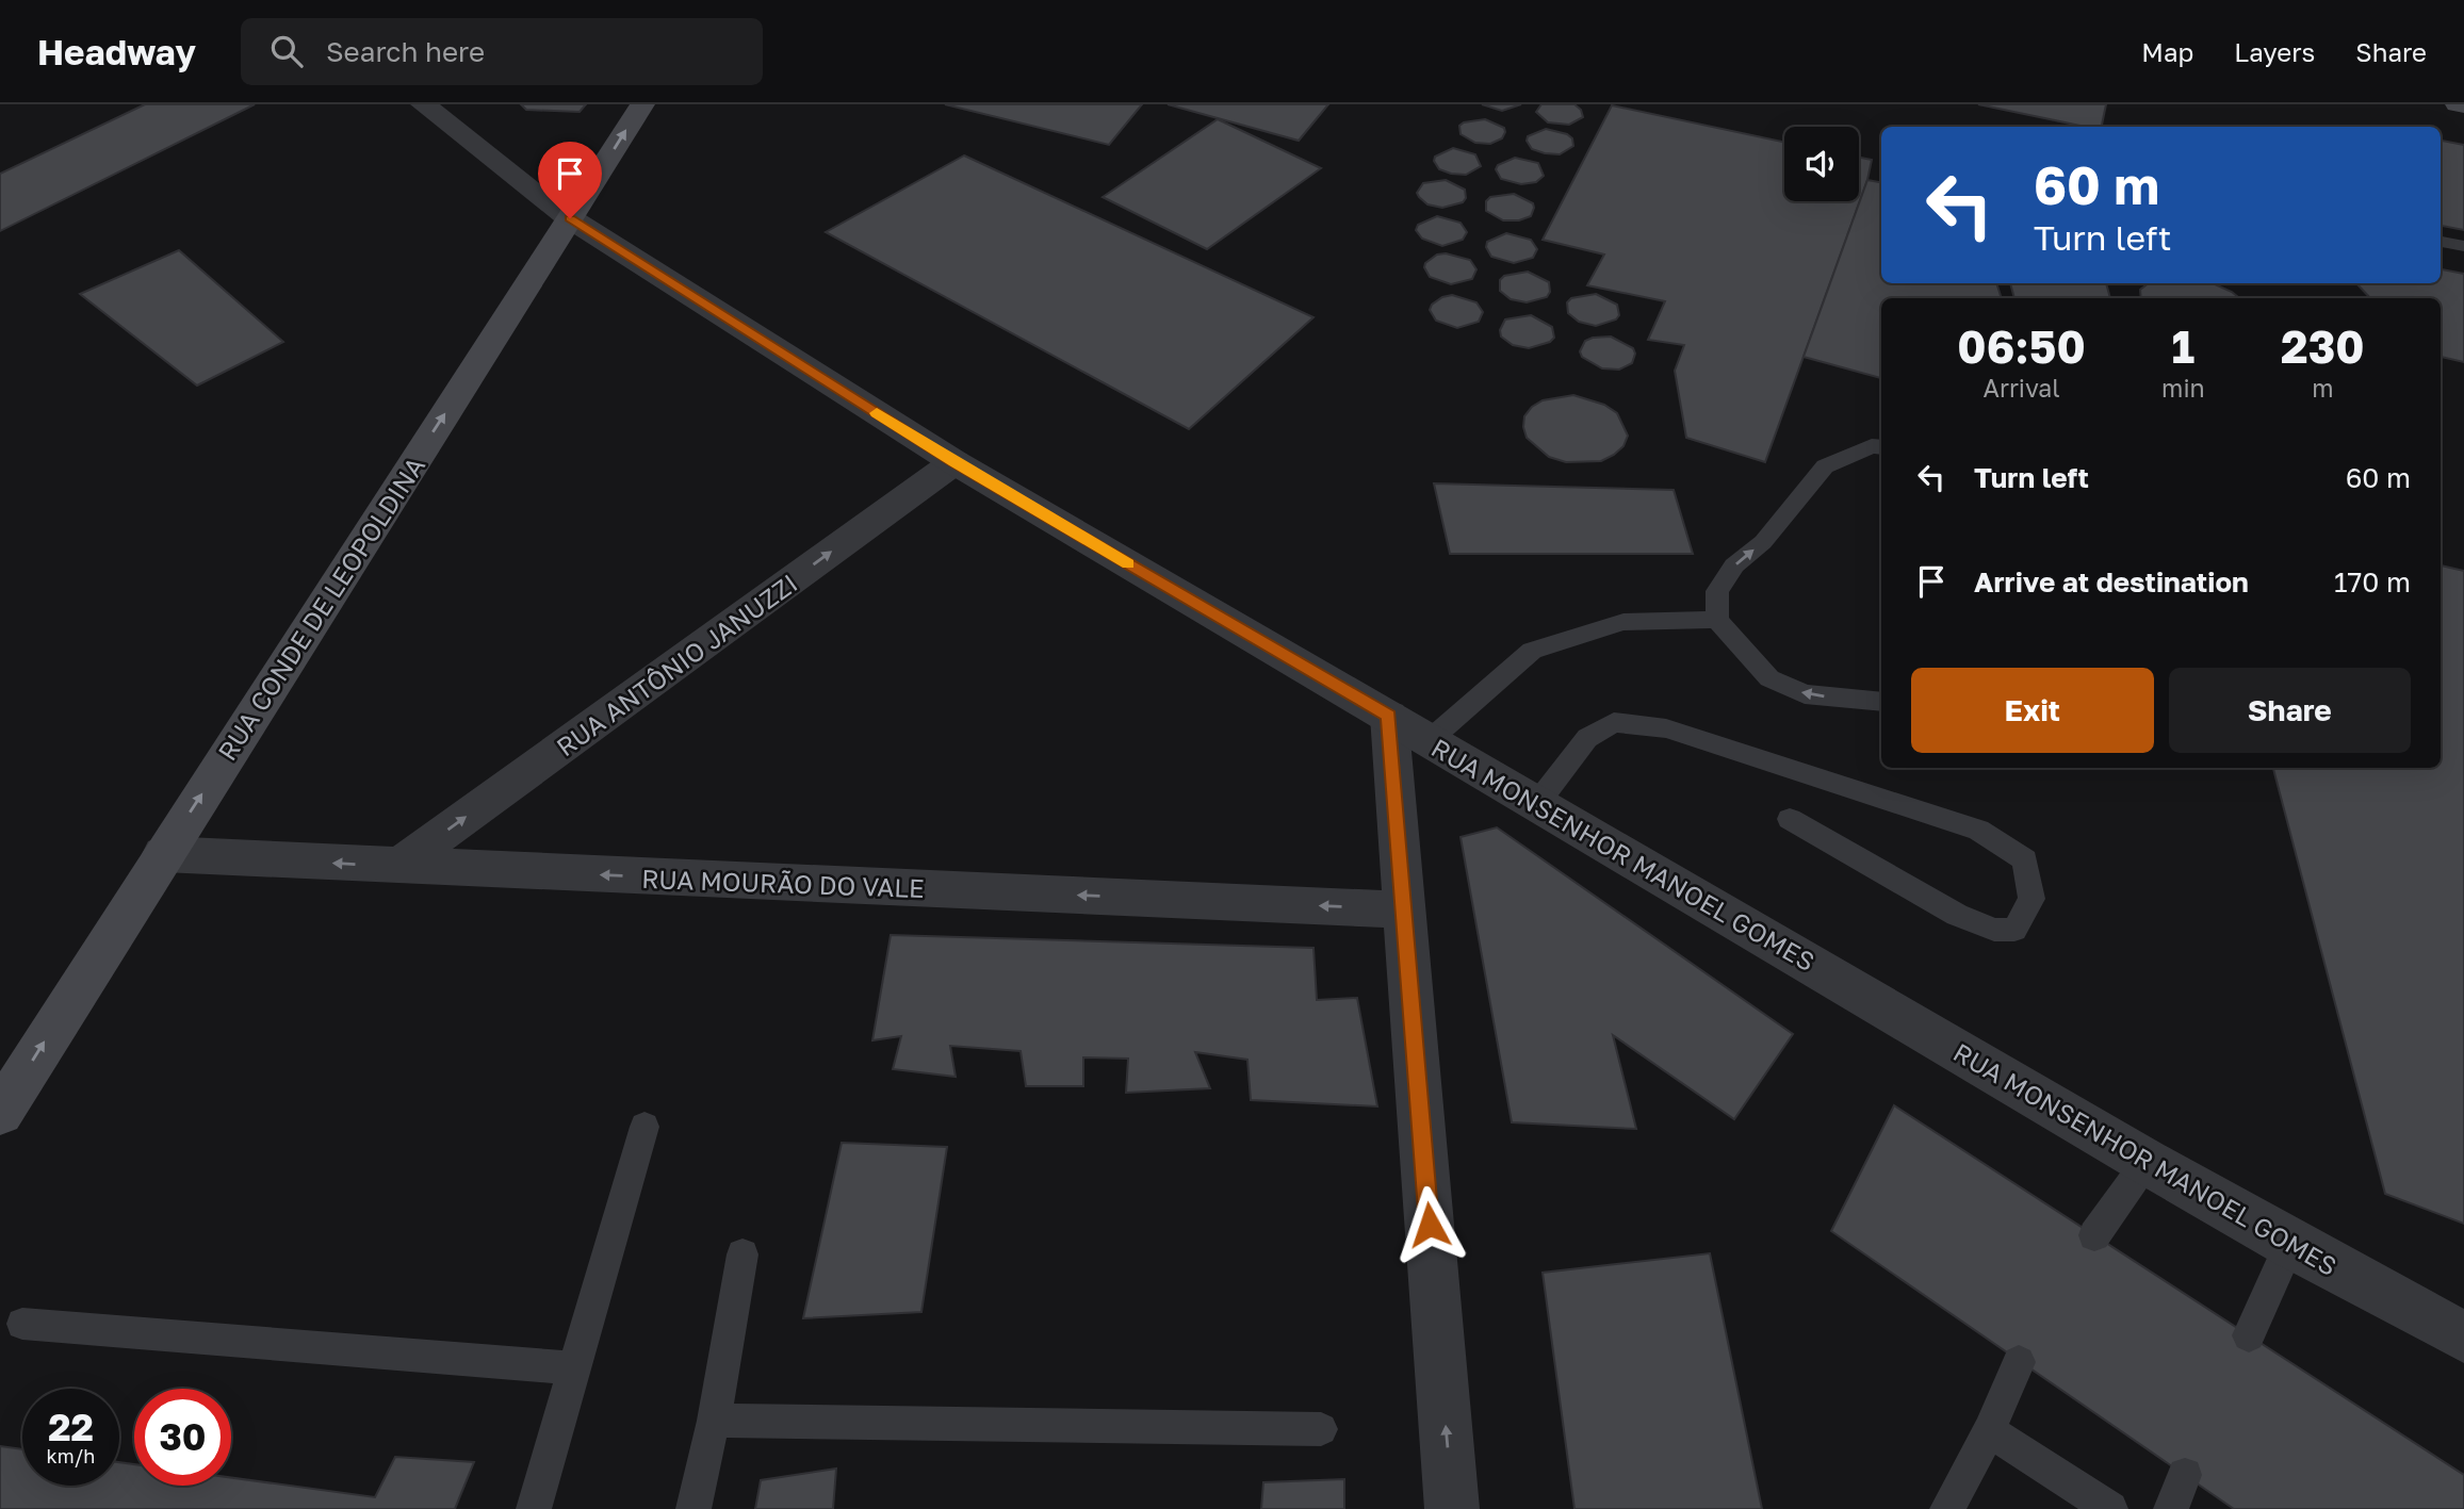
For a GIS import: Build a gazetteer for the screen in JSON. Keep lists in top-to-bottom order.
{
  "streets": {
    "main road": ["RUA CONDE DE LEOPOLDINA"],
    "street": ["RUA ANTÔNIO JANUZZI", "RUA MONSENHOR MANOEL GOMES", "RUA MOURÃO DO VALE"]
  },
  "crossings": [
    ["RUA CONDE DE LEOPOLDINA", "RUA MONSENHOR MANOEL GOMES"],
    ["RUA CONDE DE LEOPOLDINA", "RUA MOURÃO DO VALE"],
    ["RUA ANTÔNIO JANUZZI", "RUA MONSENHOR MANOEL GOMES"],
    ["RUA ANTÔNIO JANUZZI", "RUA MOURÃO DO VALE"]
  ],
  "one_way": ["RUA CONDE DE LEOPOLDINA", "RUA ANTÔNIO JANUZZI", "RUA MOURÃO DO VALE"],
  "page": {
    "header": "Headway",
    "search": "Search here",
    "nav": ["Map", "Layers", "Share"],
    "turn": ["60 m", "Turn left"],
    "eta": [
      "06:50",
      "Arrival",
      "1",
      "min",
      "230",
      "m"
    ],
    "list": [
      {
        "name": "Turn left",
        "value": "60 m"
      },
      {
        "name": "Arrive at destination",
        "value": "170 m"
      }
    ],
    "buttons": ["Exit", "Share"],
    "speed": "22 km/h",
    "limit": "30"
  }
}
